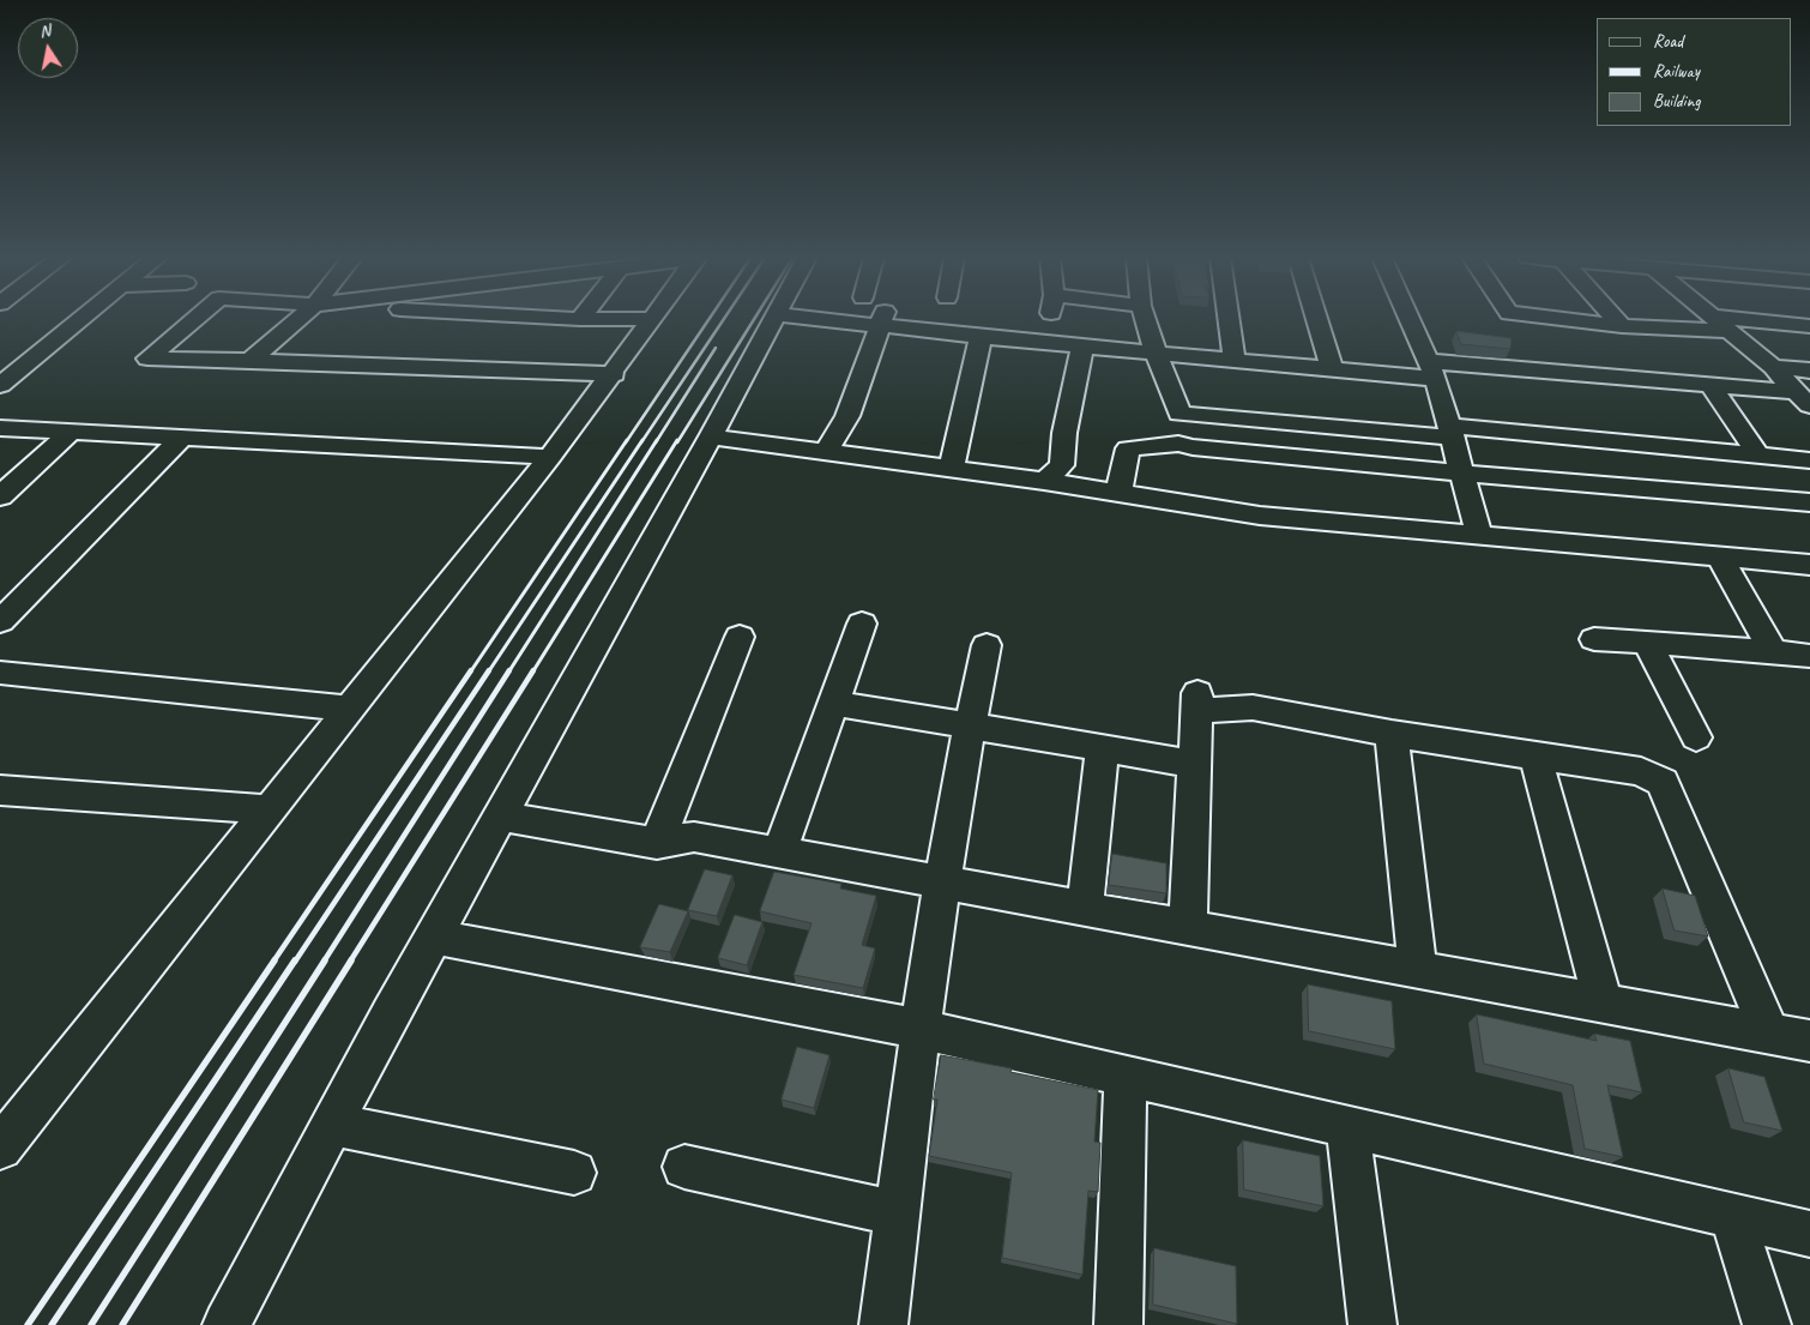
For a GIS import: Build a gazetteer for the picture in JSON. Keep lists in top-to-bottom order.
{
  "legend": ["Road", "Railway", "Building"],
  "north": "top"
}
